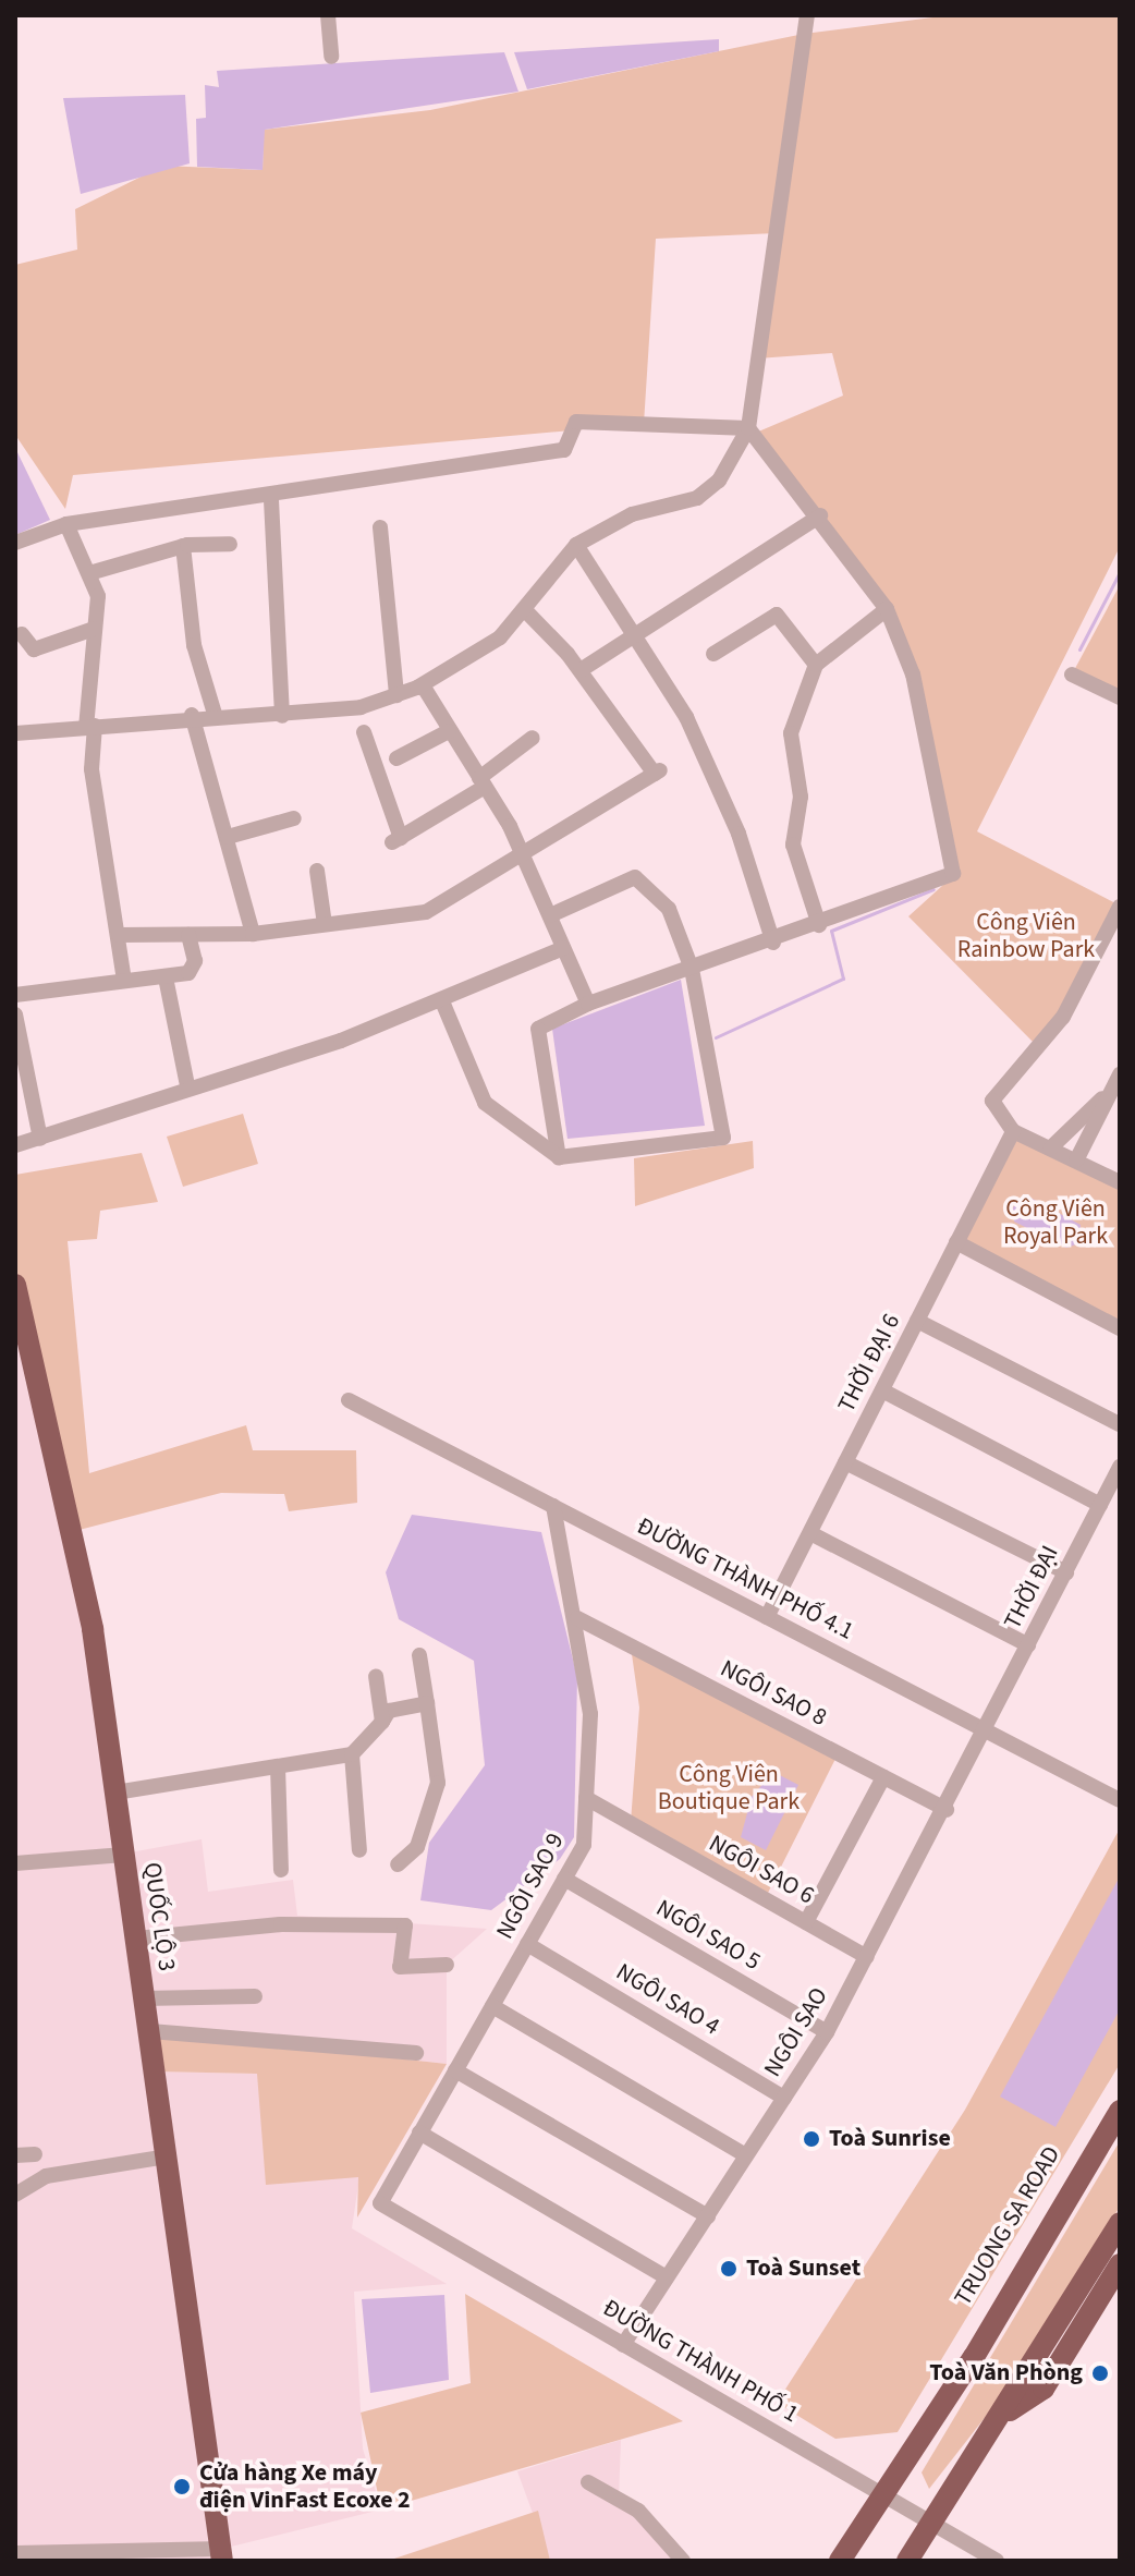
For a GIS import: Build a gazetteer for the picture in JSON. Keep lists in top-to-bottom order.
{
  "streets": {
    "highway": ["QUỐC LỘ 3", "TRUONG SA ROAD"],
    "street": [
      "THỜI ĐẠI 6",
      "ĐƯỜNG THÀNH PHỐ 4.1",
      "THỜI ĐẠI",
      "NGÔI SAO 8",
      "NGÔI SAO 6",
      "NGÔI SAO 9",
      "NGÔI SAO 5",
      "NGÔI SAO 4",
      "NGÔI SAO",
      "ĐƯỜNG THÀNH PHỐ 1"
    ]
  },
  "crossings": [
    ["THỜI ĐẠI 6", "ĐƯỜNG THÀNH PHỐ 4.1"],
    ["ĐƯỜNG THÀNH PHỐ 4.1", "THỜI ĐẠI"],
    ["ĐƯỜNG THÀNH PHỐ 4.1", "NGÔI SAO 9"],
    ["ĐƯỜNG THÀNH PHỐ 4.1", "NGÔI SAO"],
    ["THỜI ĐẠI", "NGÔI SAO"],
    ["NGÔI SAO 8", "NGÔI SAO 9"],
    ["NGÔI SAO 8", "NGÔI SAO"],
    ["NGÔI SAO 6", "NGÔI SAO 9"],
    ["NGÔI SAO 6", "NGÔI SAO"],
    ["NGÔI SAO 9", "NGÔI SAO 5"],
    ["NGÔI SAO 9", "NGÔI SAO 4"],
    ["NGÔI SAO 9", "ĐƯỜNG THÀNH PHỐ 1"],
    ["NGÔI SAO 5", "NGÔI SAO"],
    ["NGÔI SAO 4", "NGÔI SAO"],
    ["NGÔI SAO", "ĐƯỜNG THÀNH PHỐ 1"],
    ["TRUONG SA ROAD", "ĐƯỜNG THÀNH PHỐ 1"]
  ],
  "parks": ["Công Viên Rainbow Park", "Công Viên Royal Park", "Công Viên Boutique Park"],
  "places": [
    "Toà Sunrise",
    "Toà Sunset",
    "Toà Văn Phòng",
    "Cửa hàng Xe máy điện VinFast Ecoxe 2"
  ]
}
